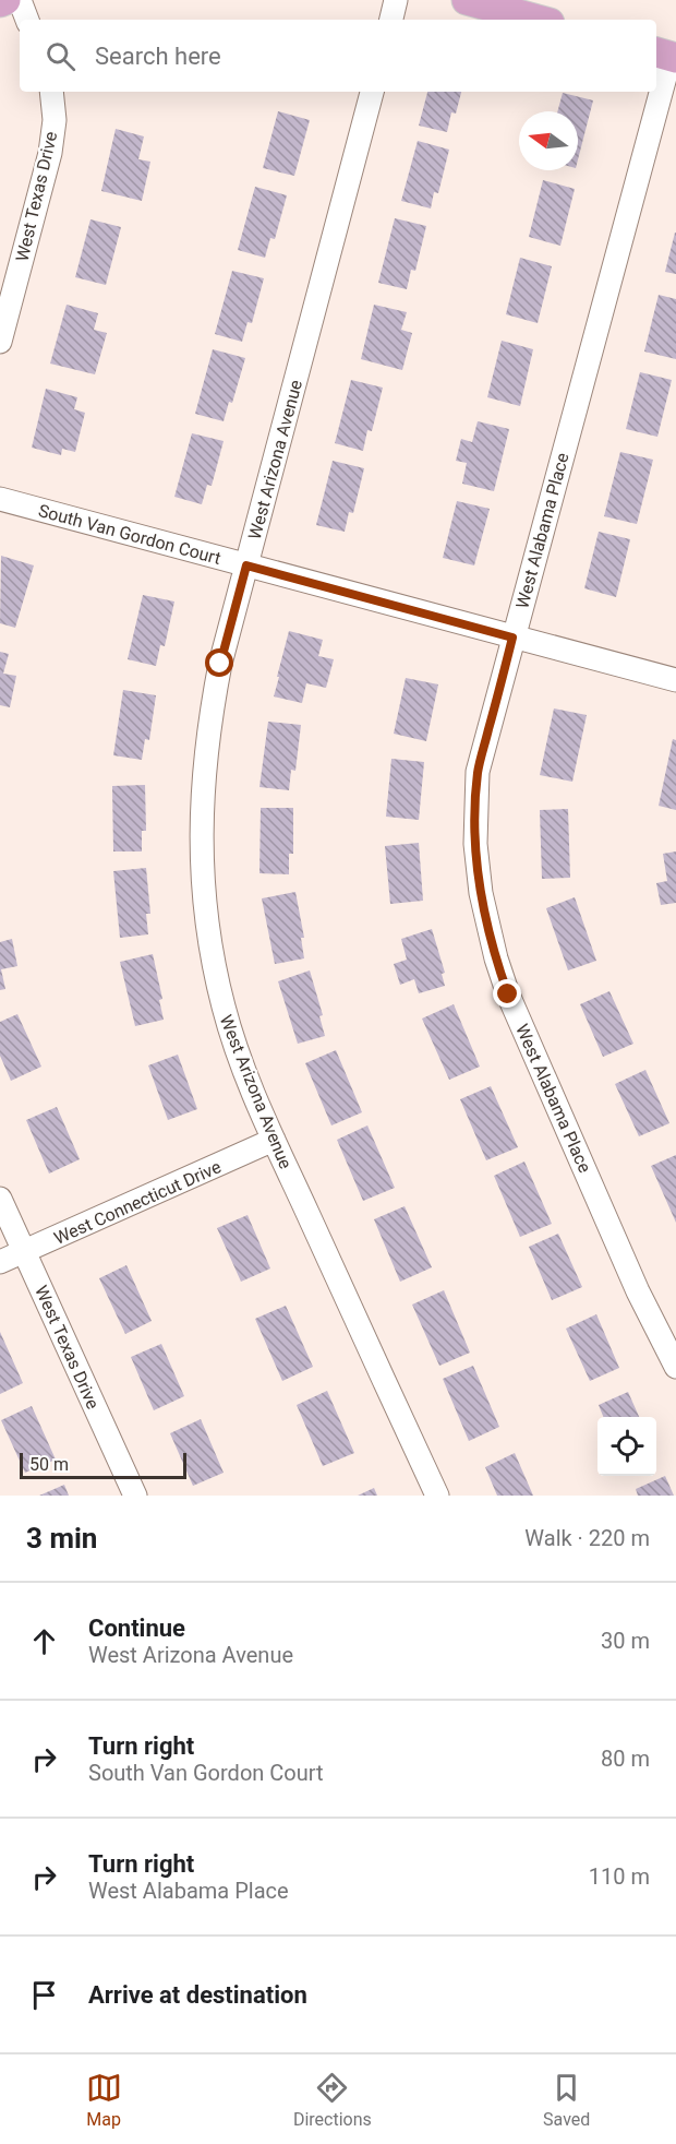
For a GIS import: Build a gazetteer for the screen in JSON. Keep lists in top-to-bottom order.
{
  "streets": {
    "street": [
      "West Texas Drive",
      "West Arizona Avenue",
      "West Alabama Place",
      "South Van Gordon Court",
      "West Connecticut Drive"
    ]
  },
  "crossings": [
    ["West Texas Drive", "West Connecticut Drive"],
    ["West Arizona Avenue", "South Van Gordon Court"],
    ["West Arizona Avenue", "West Connecticut Drive"],
    ["West Alabama Place", "South Van Gordon Court"]
  ],
  "scale_bar": "50 m",
  "north": "left",
  "page": {
    "search": "Search here",
    "scale": "50 m",
    "heading": ["3 min", "Walk · 220 m"],
    "list": [
      ["Continue", "West Arizona Avenue", "30 m"],
      ["Turn right", "South Van Gordon Court", "80 m"],
      ["Turn right", "West Alabama Place", "110 m"],
      "Arrive at destination"
    ],
    "nav": ["Map", "Directions", "Saved"]
  }
}
